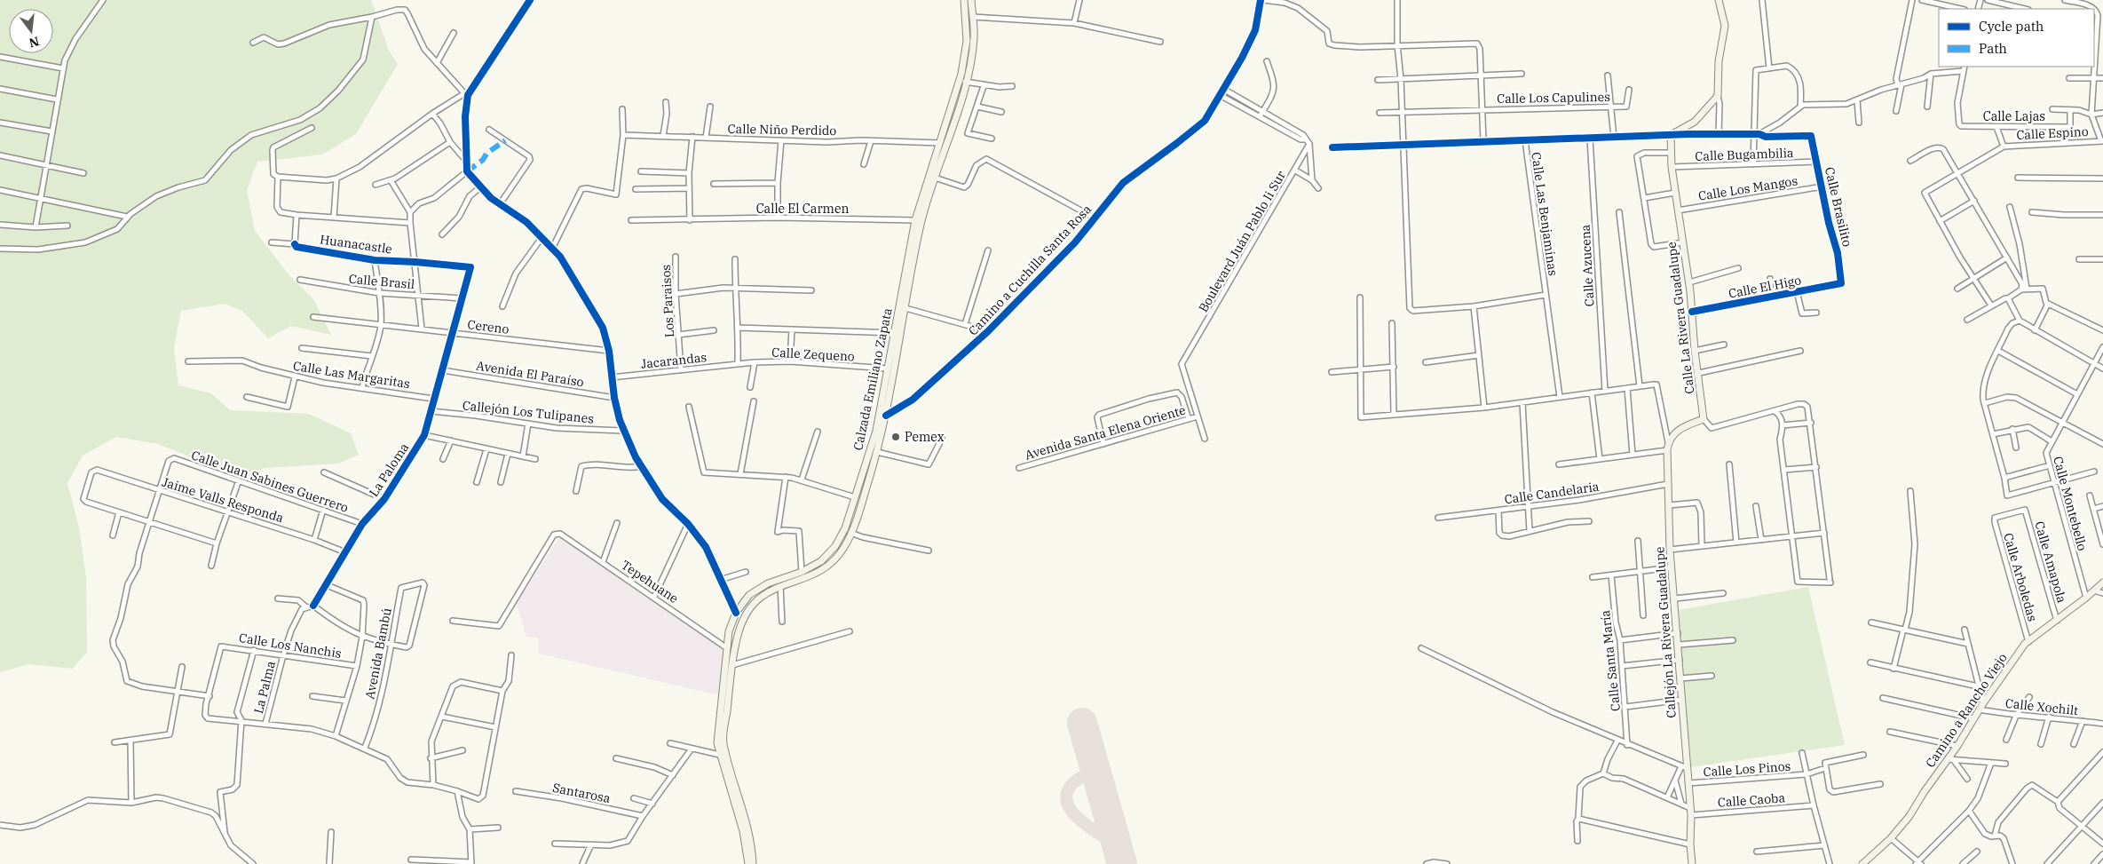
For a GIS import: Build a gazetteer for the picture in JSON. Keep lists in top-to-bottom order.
{
  "streets": {
    "street": [
      "Calle Los Capulines",
      "Calle Lajas",
      "Calle Niño Perdido",
      "Calle Espino",
      "Calle Bugambilia",
      "Calle Los Mangos",
      "Calle Brasilito",
      "Calle El Carmen",
      "Calle Las Benjaminas",
      "Boulevard Juán Pablo Ii Sur",
      "Huanacastle",
      "Calle Azucena",
      "Camino a Cuchilla Santa Rosa",
      "Calle Brasil",
      "Calle El Higo",
      "Los Paraisos",
      "Calle La Rivera Guadalupe",
      "Cereno",
      "Calle Zequeno",
      "Jacarandas",
      "Avenida El Paraíso",
      "Calle Las Margaritas",
      "Calzada Emiliano Zapata",
      "Callejón Los Tulipanes",
      "Avenida Santa Elena Oriente",
      "La Paloma",
      "Calle Juan Sabines Guerrero",
      "Calle Candelaria",
      "Jaime Valls Responda",
      "Calle Montebello",
      "Calle Amapola",
      "Calle Arboledas",
      "Tepehuane",
      "Callejón La Rivera Guadalupe",
      "Calle Los Nanchis",
      "Avenida Bambú",
      "Calle Santa María",
      "La Palma",
      "Calle Xochilt",
      "Camino a Rancho Viejo",
      "Calle Los Pinos",
      "Santarosa",
      "Calle Caoba"
    ]
  },
  "crossings": [
    ["Calle Niño Perdido", "Calzada Emiliano Zapata"],
    ["Calle Bugambilia", "Calle Brasilito"],
    ["Calle Bugambilia", "Calle La Rivera Guadalupe"],
    ["Calle Los Mangos", "Calle Brasilito"],
    ["Calle Los Mangos", "Calle La Rivera Guadalupe"],
    ["Calle Brasilito", "Calle El Higo"],
    ["Calle El Carmen", "Calzada Emiliano Zapata"],
    ["Boulevard Juán Pablo Ii Sur", "Avenida Santa Elena Oriente"],
    ["Huanacastle", "La Paloma"],
    ["Camino a Cuchilla Santa Rosa", "Calzada Emiliano Zapata"],
    ["Calle Brasil", "La Paloma"],
    ["Calle El Higo", "Calle La Rivera Guadalupe"],
    ["Los Paraisos", "Jacarandas"],
    ["Cereno", "La Paloma"],
    ["Calle Zequeno", "Jacarandas"],
    ["Calle Zequeno", "Calzada Emiliano Zapata"],
    ["Avenida El Paraíso", "La Paloma"],
    ["Calle Las Margaritas", "La Paloma"],
    ["Calzada Emiliano Zapata", "Tepehuane"],
    ["Callejón Los Tulipanes", "La Paloma"],
    ["La Paloma", "Calle Juan Sabines Guerrero"],
    ["La Paloma", "Jaime Valls Responda"],
    ["Calle Juan Sabines Guerrero", "Jaime Valls Responda"],
    ["Calle Candelaria", "Callejón La Rivera Guadalupe"],
    ["Calle Montebello", "Camino a Rancho Viejo"],
    ["Calle Amapola", "Calle Arboledas"],
    ["Calle Amapola", "Camino a Rancho Viejo"],
    ["Calle Arboledas", "Camino a Rancho Viejo"],
    ["Callejón La Rivera Guadalupe", "Calle Los Pinos"],
    ["Callejón La Rivera Guadalupe", "Calle Caoba"],
    ["Calle Los Nanchis", "La Palma"],
    ["Calle Xochilt", "Camino a Rancho Viejo"]
  ],
  "places": ["Pemex"],
  "legend": ["Cycle path", "Path"],
  "north": "bottom"
}
